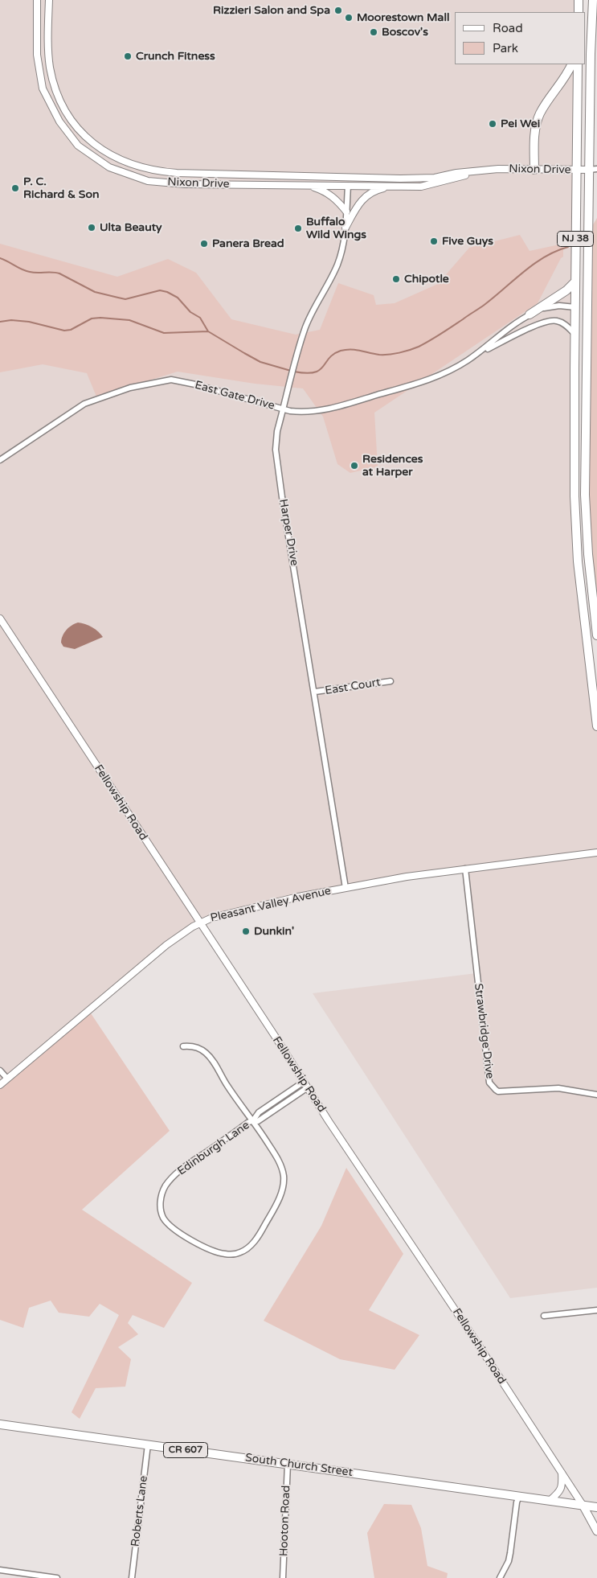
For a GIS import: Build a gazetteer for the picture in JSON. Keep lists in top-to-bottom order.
{
  "streets": {
    "main road": [
      "NJ 38",
      "Fellowship Road",
      "CR 607",
      "South Church Street"
    ],
    "street": [
      "Nixon Drive",
      "East Gate Drive",
      "Harper Drive",
      "East Court",
      "Pleasant Valley Avenue",
      "Strawbridge Drive",
      "Edinburgh Lane",
      "Roberts Lane",
      "Hooton Road"
    ]
  },
  "crossings": [
    ["Nixon Drive", "NJ 38"],
    ["Nixon Drive", "Harper Drive"],
    ["NJ 38", "East Gate Drive"],
    ["East Gate Drive", "Harper Drive"],
    ["Harper Drive", "East Court"],
    ["Harper Drive", "Pleasant Valley Avenue"],
    ["Fellowship Road", "Pleasant Valley Avenue"],
    ["Fellowship Road", "Edinburgh Lane"],
    ["Fellowship Road", "South Church Street"],
    ["Pleasant Valley Avenue", "Strawbridge Drive"],
    ["South Church Street", "Roberts Lane"],
    ["South Church Street", "Hooton Road"]
  ],
  "places": [
    "Rizzieri Salon and Spa",
    "Moorestown Mall",
    "Boscov's",
    "Crunch Fitness",
    "Pei Wei",
    "P. C. Richard & Son",
    "Ulta Beauty",
    "Buffalo Wild Wings",
    "Five Guys",
    "Panera Bread",
    "Chipotle",
    "Residences at Harper",
    "Dunkin'"
  ],
  "legend": ["Road", "Park"]
}
